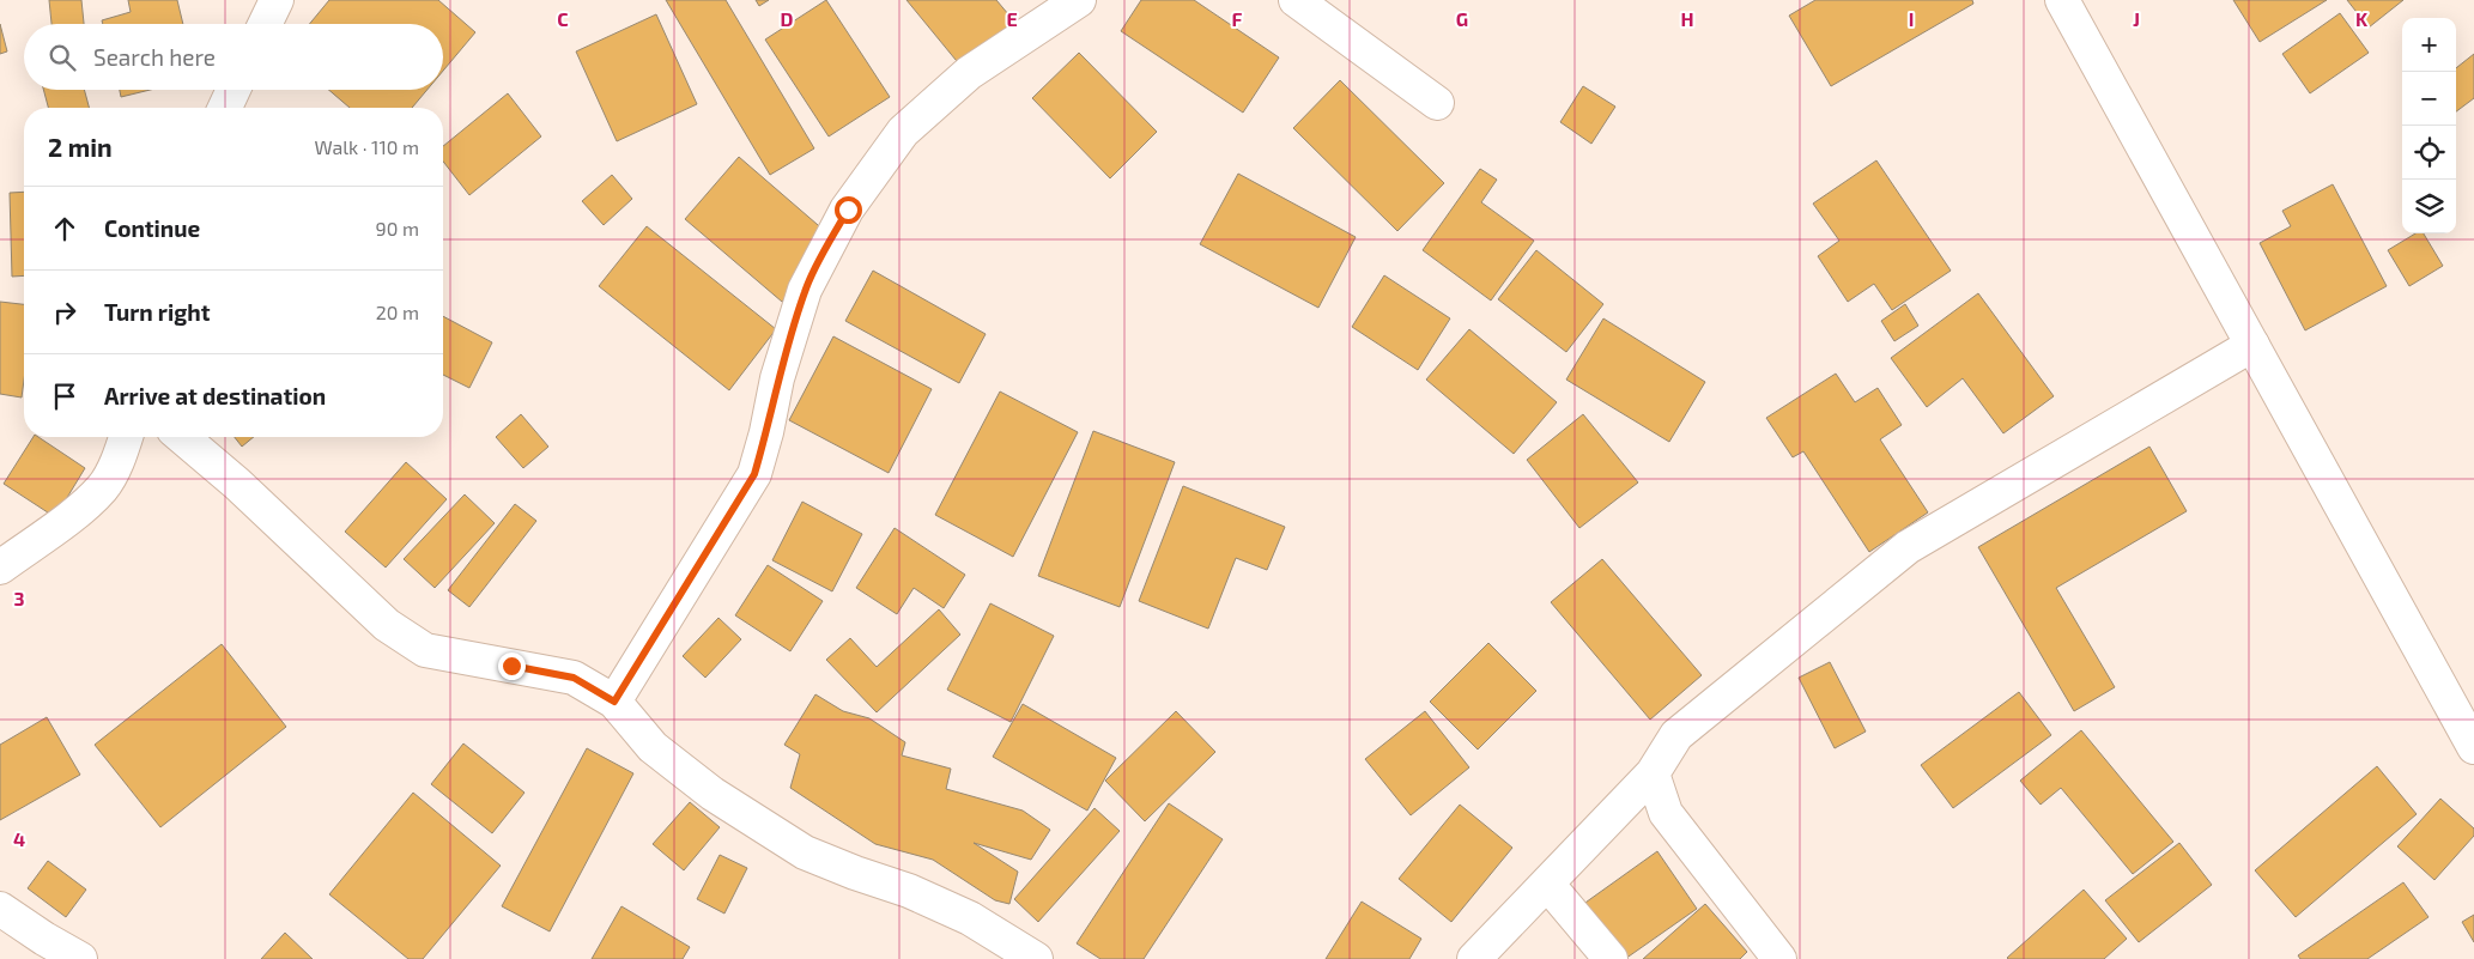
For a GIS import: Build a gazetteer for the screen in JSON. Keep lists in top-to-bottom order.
{
  "page": {
    "map_buttons": ["+", "−"],
    "search": "Search here",
    "heading": ["2 min", "Walk · 110 m"],
    "list": [
      ["Continue", "90 m"],
      ["Turn right", "20 m"],
      "Arrive at destination"
    ]
  },
  "grid": {
    "columns": [
      "C",
      "D",
      "E",
      "F",
      "G",
      "H",
      "I",
      "J",
      "K"
    ],
    "rows": ["3", "4"]
  }
}
